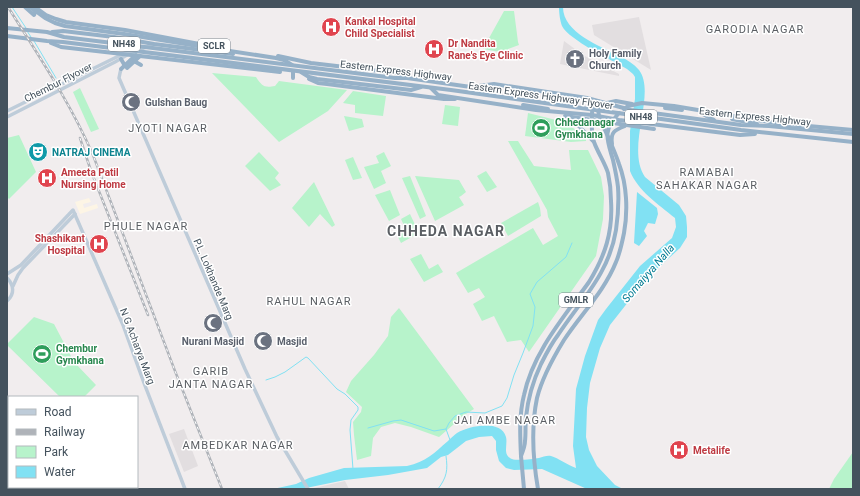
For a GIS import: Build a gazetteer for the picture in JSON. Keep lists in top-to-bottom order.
{
  "streets": {
    "highway": [
      "NH48",
      "SCLR",
      "Eastern Express Highway",
      "Eastern Express Highway Flyover",
      "GMLR"
    ],
    "main road": ["Chembur Flyover", "P.L. Lokhande Marg", "N G Acharya Marg"]
  },
  "crossings": [
    ["NH48", "Eastern Express Highway"],
    ["NH48", "GMLR"],
    ["SCLR", "Eastern Express Highway"],
    ["Eastern Express Highway", "Eastern Express Highway Flyover"],
    ["Eastern Express Highway", "GMLR"]
  ],
  "districts": [
    "GARODIA NAGAR",
    "JYOTI NAGAR",
    "RAMABAI SAHAKAR NAGAR",
    "PHULE NAGAR",
    "CHHEDA NAGAR",
    "RAHUL NAGAR",
    "GARIB JANTA NAGAR",
    "JAI AMBE NAGAR",
    "AMBEDKAR NAGAR"
  ],
  "water": ["Somaiyya Nalla"],
  "places": {
    "hospital": [
      "Kankal Hospital Child Specialist",
      "Dr Nandita Rane's Eye Clinic",
      "Ameeta Patil Nursing Home",
      "Shashikant Hospital",
      "Metalife"
    ],
    "church": ["Holy Family Church"],
    "mosque": ["Gulshan Baug", "Nurani Masjid", "Masjid"],
    "sports": ["Chhedanagar Gymkhana", "Chembur Gymkhana"],
    "theatre": ["NATRAJ CINEMA"]
  },
  "legend": [
    "Road",
    "Railway",
    "Park",
    "Water"
  ]
}
